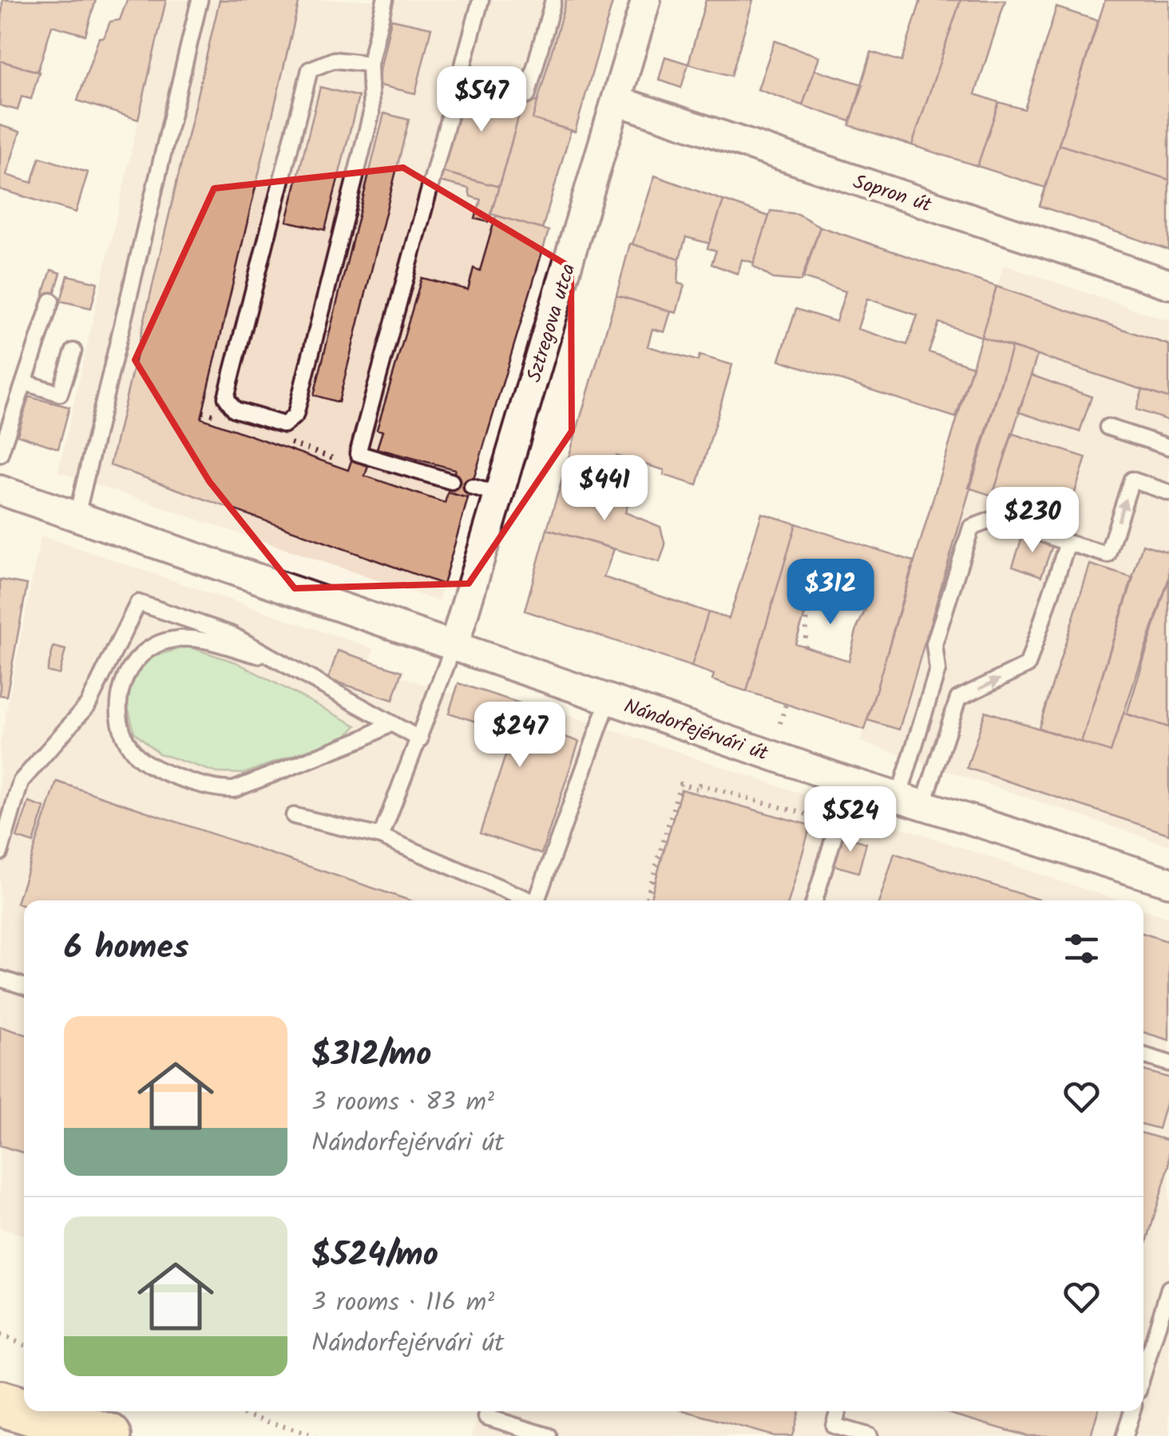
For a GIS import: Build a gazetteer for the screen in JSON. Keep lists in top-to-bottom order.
{
  "streets": {
    "street": ["Sopron út", "Sztregova utca", "Nándorfejérvári út"]
  },
  "crossings": [
    ["Sopron út", "Sztregova utca"],
    ["Sztregova utca", "Nándorfejérvári út"]
  ],
  "page": {
    "price": [
      "$547",
      "$441",
      "$230",
      "$312",
      "$247",
      "$524"
    ],
    "heading": "6 homes",
    "list": [
      {
        "name": "$312/mo",
        "note": "3 rooms · 83 m² · Nándorfejérvári út"
      },
      {
        "name": "$524/mo",
        "note": "3 rooms · 116 m² · Nándorfejérvári út"
      }
    ]
  }
}
